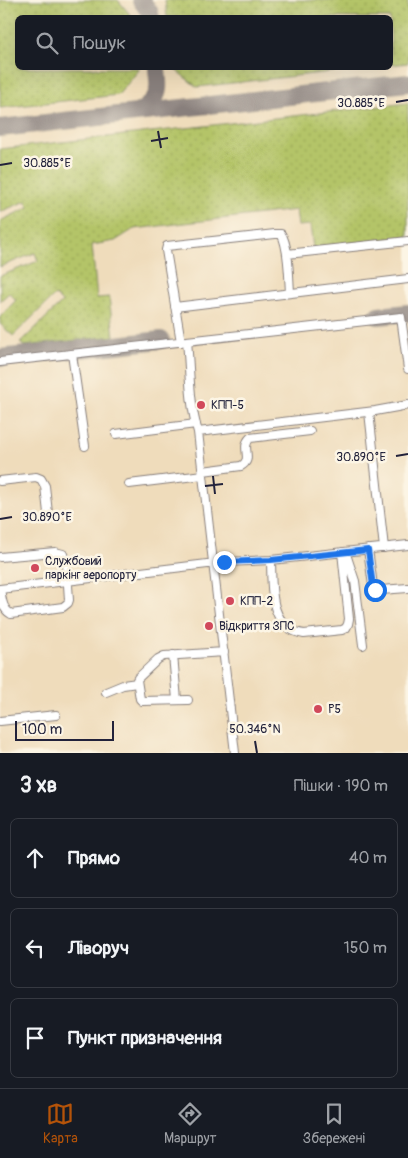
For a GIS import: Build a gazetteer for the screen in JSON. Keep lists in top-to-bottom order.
{
  "places": [
    "КПП-5",
    "Службовий паркінг аеропорту",
    "КПП-2",
    "Відкриття ЗПС",
    "P5"
  ],
  "scale_bar": "100 m",
  "page": {
    "search": "Пошук",
    "scale": "100 m",
    "heading": ["3 хв", "Пішки · 190 m"],
    "list": [
      ["Прямо", "40 m"],
      ["Ліворуч", "150 m"],
      "Пункт призначення"
    ],
    "nav": ["Карта", "Маршрут", "Збережені"]
  },
  "coordinates": ["30.885°E", "30.890°E", "50.346°N"]
}
